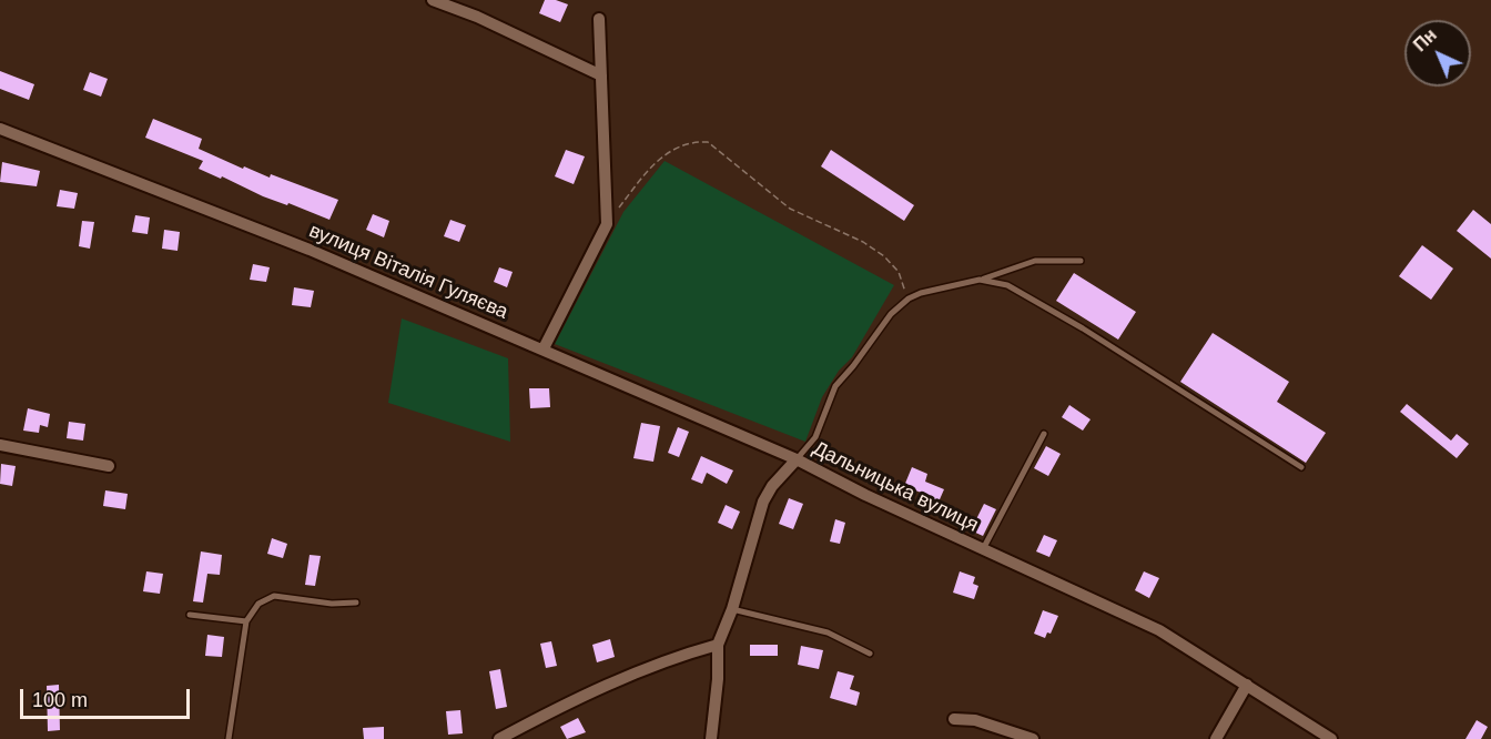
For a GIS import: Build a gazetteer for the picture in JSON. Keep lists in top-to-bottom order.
{
  "streets": {
    "street": ["вулиця Віталія Гуляєва", "Дальницька вулиця"]
  },
  "crossings": [
    ["вулиця Віталія Гуляєва", "Дальницька вулиця"]
  ],
  "scale_bar": "100 m",
  "north": "top left"
}
